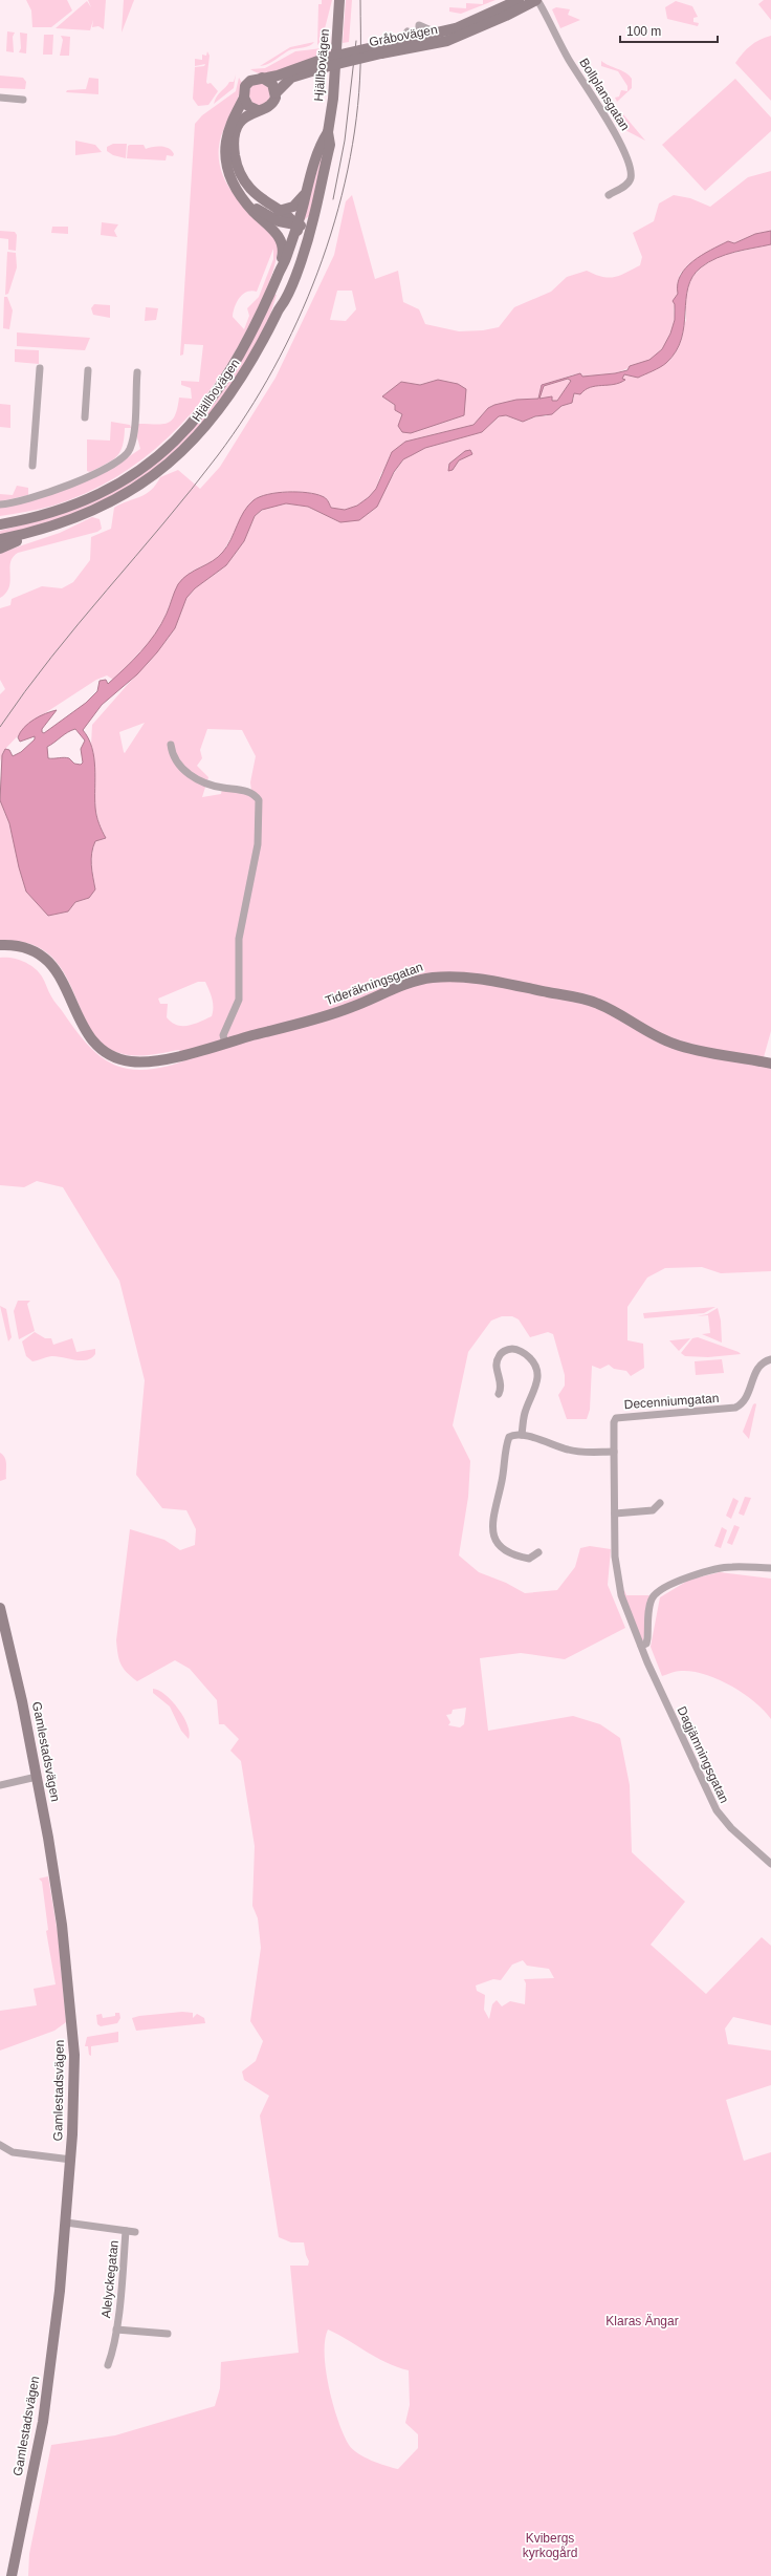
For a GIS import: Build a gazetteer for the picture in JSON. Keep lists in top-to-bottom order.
{
  "streets": {
    "street": [
      "Gråbovägen",
      "Hjällbovägen",
      "Bollplansgatan",
      "Tideräkningsgatan",
      "Decenniumgatan",
      "Gamlestadsvägen",
      "Dagjämningsgatan",
      "Alelyckegatan"
    ]
  },
  "crossings": [
    ["Gråbovägen", "Hjällbovägen"],
    ["Gråbovägen", "Bollplansgatan"],
    ["Decenniumgatan", "Dagjämningsgatan"],
    ["Gamlestadsvägen", "Alelyckegatan"]
  ],
  "parks": ["Klaras Ängar", "Kvibergs kyrkogård"],
  "scale_bar": "100 m"
}
